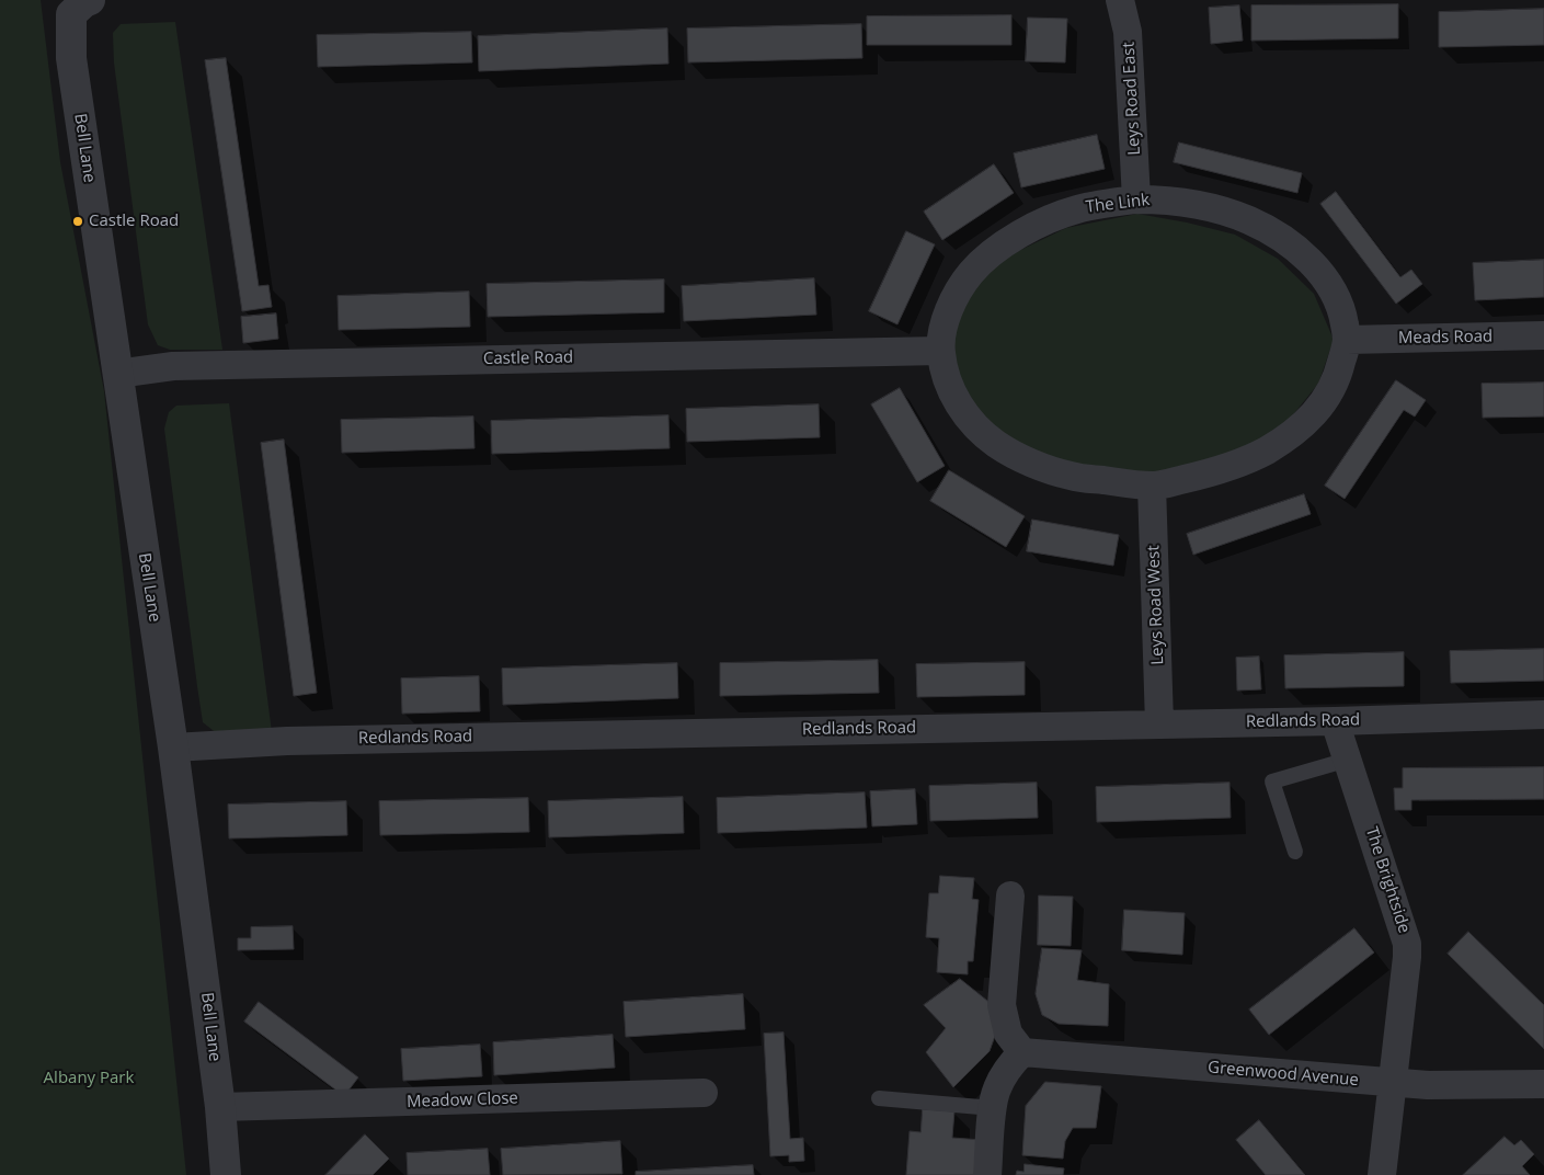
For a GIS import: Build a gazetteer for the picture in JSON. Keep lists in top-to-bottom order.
{
  "streets": {
    "street": [
      "Leys Road East",
      "Bell Lane",
      "The Link",
      "Meads Road",
      "Castle Road",
      "Leys Road West",
      "Redlands Road",
      "The Brightside",
      "Greenwood Avenue",
      "Meadow Close"
    ]
  },
  "crossings": [
    ["Leys Road East", "The Link"],
    ["Bell Lane", "Castle Road"],
    ["Bell Lane", "Redlands Road"],
    ["Bell Lane", "Meadow Close"],
    ["The Link", "Meads Road"],
    ["The Link", "Castle Road"],
    ["The Link", "Leys Road West"],
    ["Leys Road West", "Redlands Road"],
    ["Redlands Road", "The Brightside"],
    ["The Brightside", "Greenwood Avenue"]
  ],
  "parks": ["Albany Park"],
  "places": ["Castle Road"]
}
